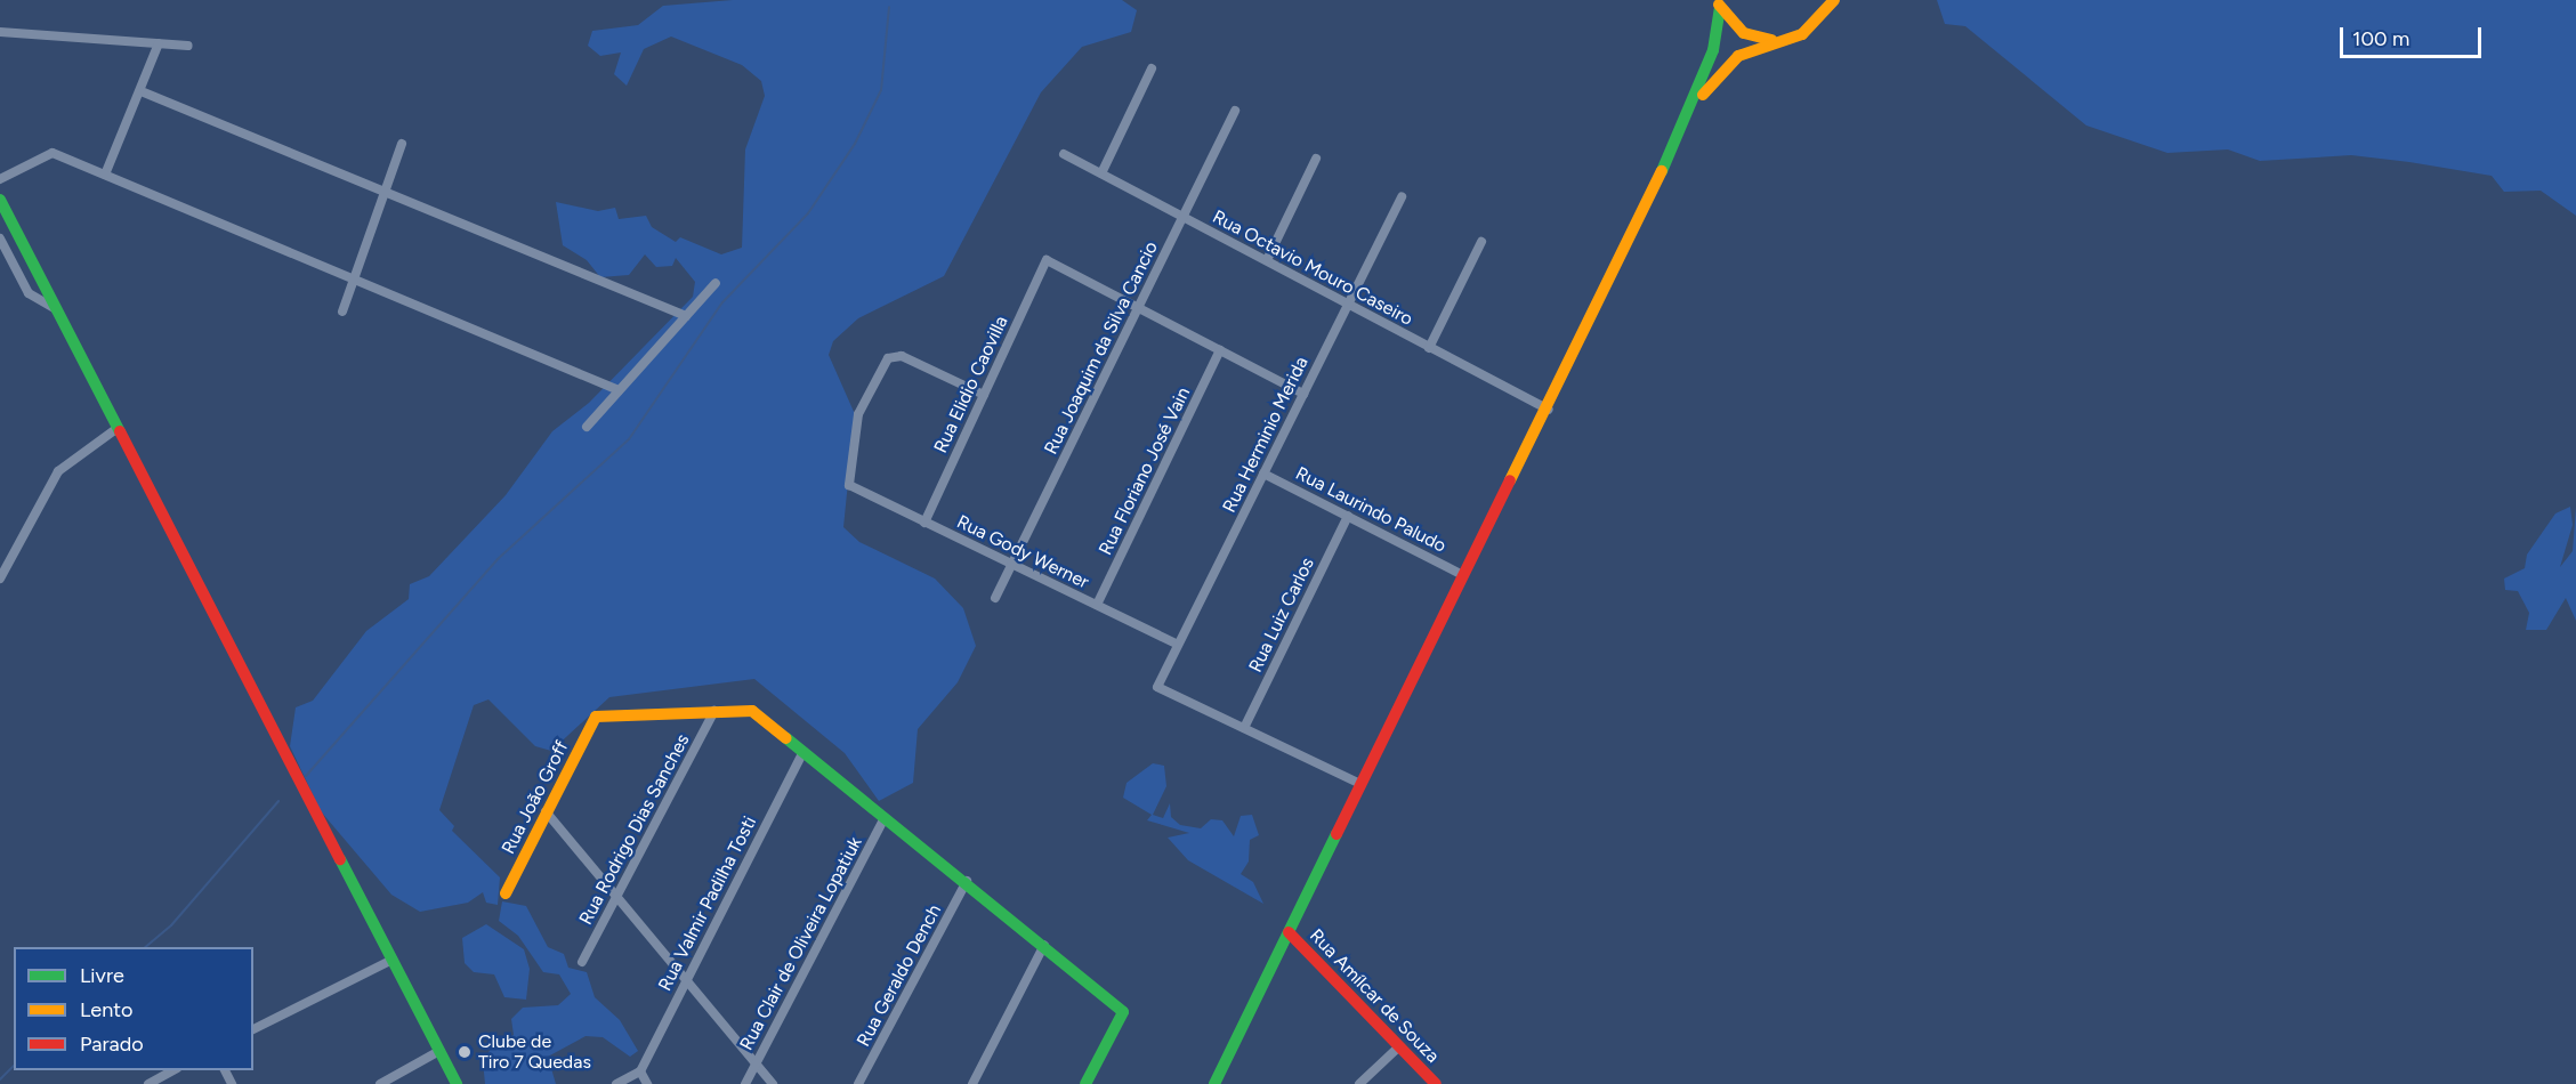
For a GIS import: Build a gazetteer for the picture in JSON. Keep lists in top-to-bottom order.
{
  "streets": {
    "main road": ["Rua João Groff", "Rua Amílcar de Souza"],
    "street": [
      "Rua Octavio Mouro Caseiro",
      "Rua Joaquim da Silva Cancio",
      "Rua Elidio Caovilla",
      "Rua Herminio Merida",
      "Rua Floriano José Vain",
      "Rua Laurindo Paludo",
      "Rua Gody Werner",
      "Rua Luiz Carlos",
      "Rua Rodrigo Dias Sanches",
      "Rua Valmir Padilha Tosti",
      "Rua Clair de Oliveira Lopatiuk",
      "Rua Geraldo Dench"
    ]
  },
  "crossings": [
    ["Rua Octavio Mouro Caseiro", "Rua Joaquim da Silva Cancio"],
    ["Rua Octavio Mouro Caseiro", "Rua Herminio Merida"],
    ["Rua Joaquim da Silva Cancio", "Rua Elidio Caovilla"],
    ["Rua Joaquim da Silva Cancio", "Rua Gody Werner"],
    ["Rua Elidio Caovilla", "Rua Gody Werner"],
    ["Rua Herminio Merida", "Rua Laurindo Paludo"],
    ["Rua Herminio Merida", "Rua Gody Werner"],
    ["Rua Herminio Merida", "Rua Luiz Carlos"],
    ["Rua Floriano José Vain", "Rua Gody Werner"],
    ["Rua Laurindo Paludo", "Rua Luiz Carlos"],
    ["Rua João Groff", "Rua Rodrigo Dias Sanches"]
  ],
  "places": ["Clube de Tiro 7 Quedas"],
  "legend": ["Livre", "Lento", "Parado"],
  "scale_bar": "100 m"
}
